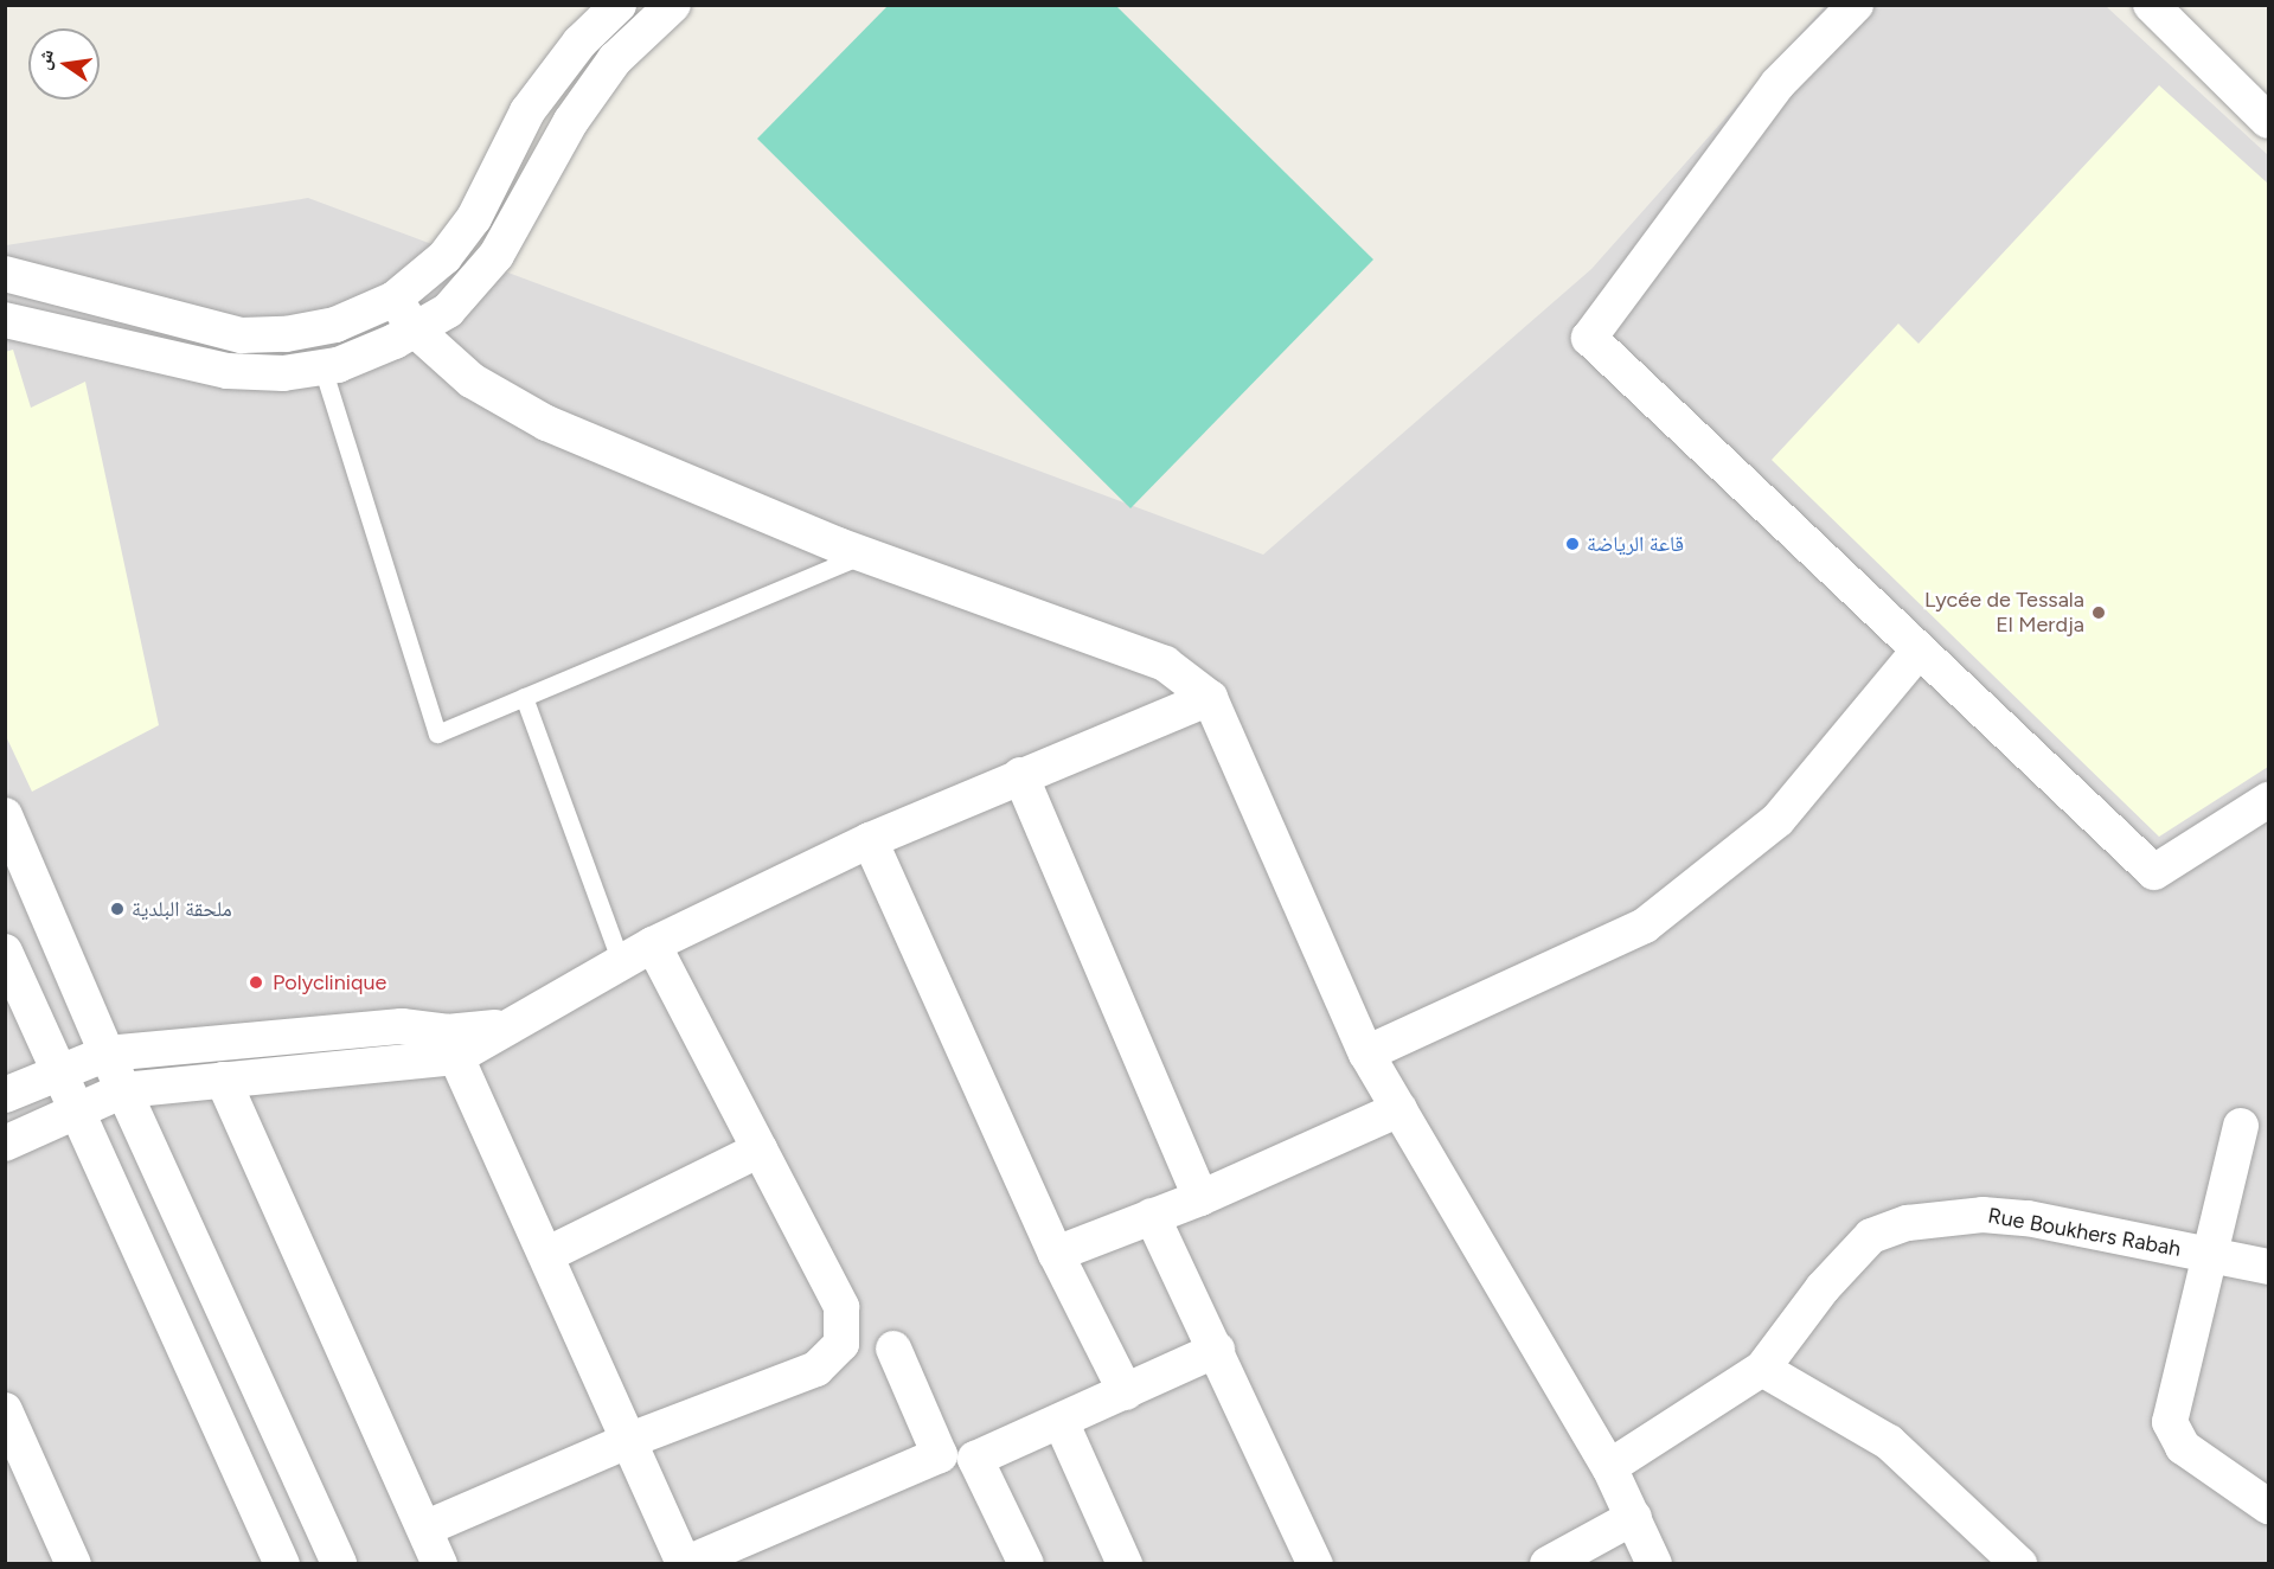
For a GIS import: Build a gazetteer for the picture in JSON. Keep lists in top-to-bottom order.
{
  "streets": {
    "street": ["Rue Boukhers Rabah"]
  },
  "places": [
    "قاعة الرياضة",
    "Lycée de Tessala El Merdja",
    "ملحقة البلدية",
    "Polyclinique"
  ],
  "north": "left"
}
